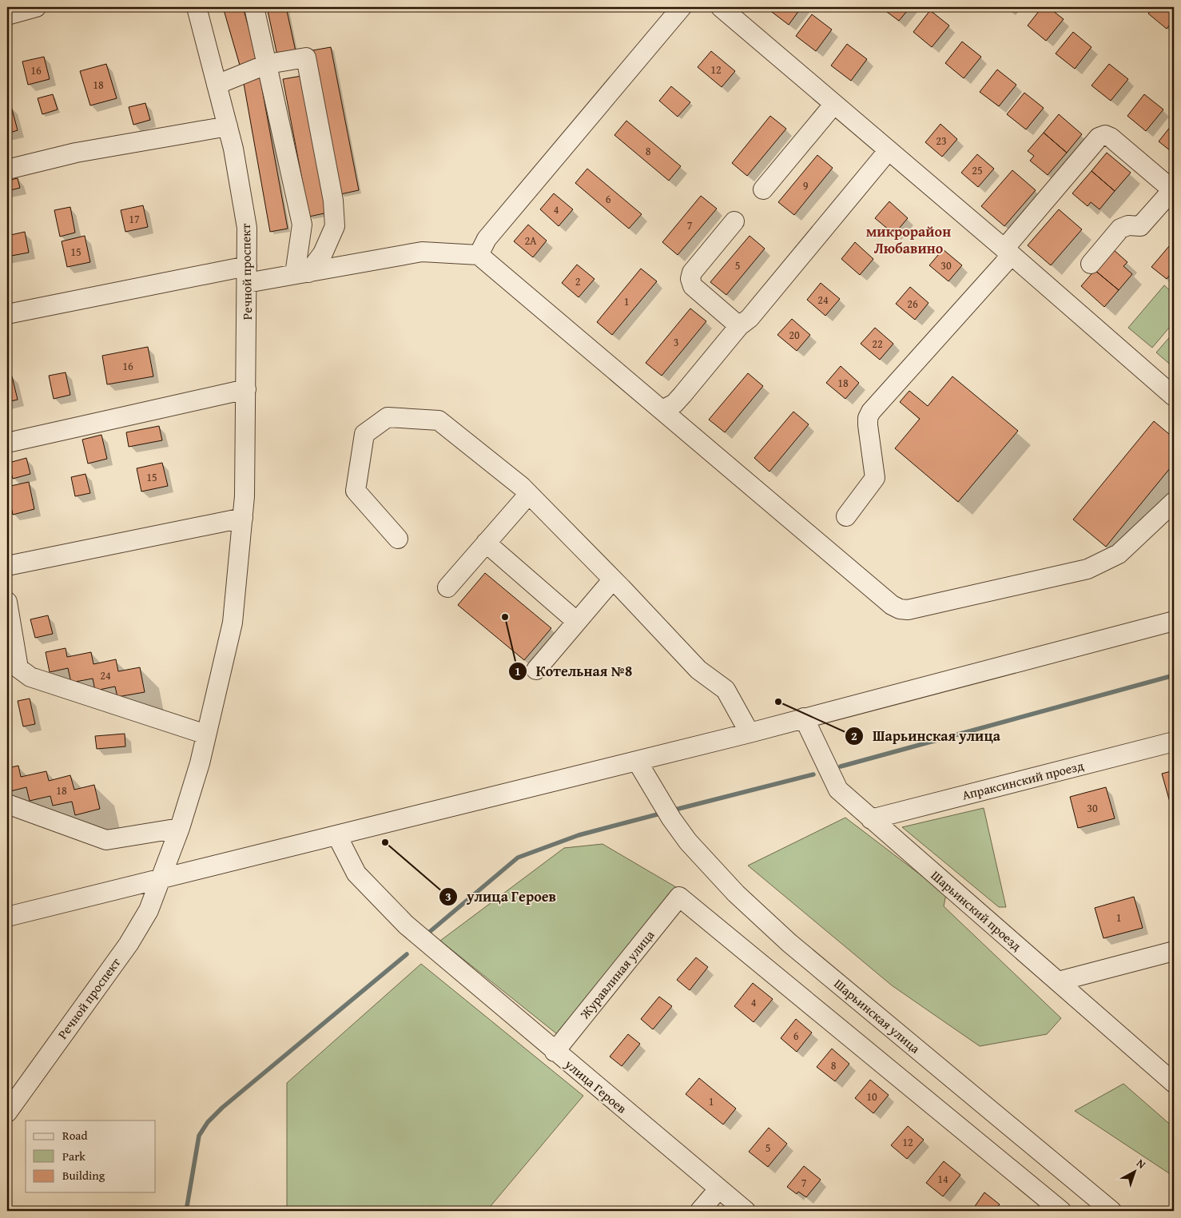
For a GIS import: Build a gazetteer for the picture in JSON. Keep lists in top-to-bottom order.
{
  "streets": {
    "street": [
      "Речной проспект",
      "Апраксинский проезд",
      "Шарьинский проезд",
      "Журавлиная улица",
      "Шарьинская улица",
      "улица Героев"
    ]
  },
  "crossings": [
    ["Апраксинский проезд", "Шарьинский проезд"],
    ["Журавлиная улица", "улица Героев"]
  ],
  "districts": ["микрорайон Любавино"],
  "places": ["Котельная №8", "Шарьинская улица", "улица Героев"],
  "house_numbers": [
    "12",
    "16",
    "18",
    "23",
    "8",
    "25",
    "9",
    "6",
    "4",
    "17",
    "7",
    "2А",
    "15",
    "5",
    "30",
    "2",
    "24",
    "1",
    "26",
    "20",
    "3",
    "22",
    "16",
    "18",
    "15",
    "24",
    "18",
    "30",
    "1",
    "4",
    "6",
    "8",
    "10",
    "1",
    "12",
    "5",
    "14",
    "7"
  ],
  "legend": ["Road", "Park", "Building"],
  "north": "top right"
}
